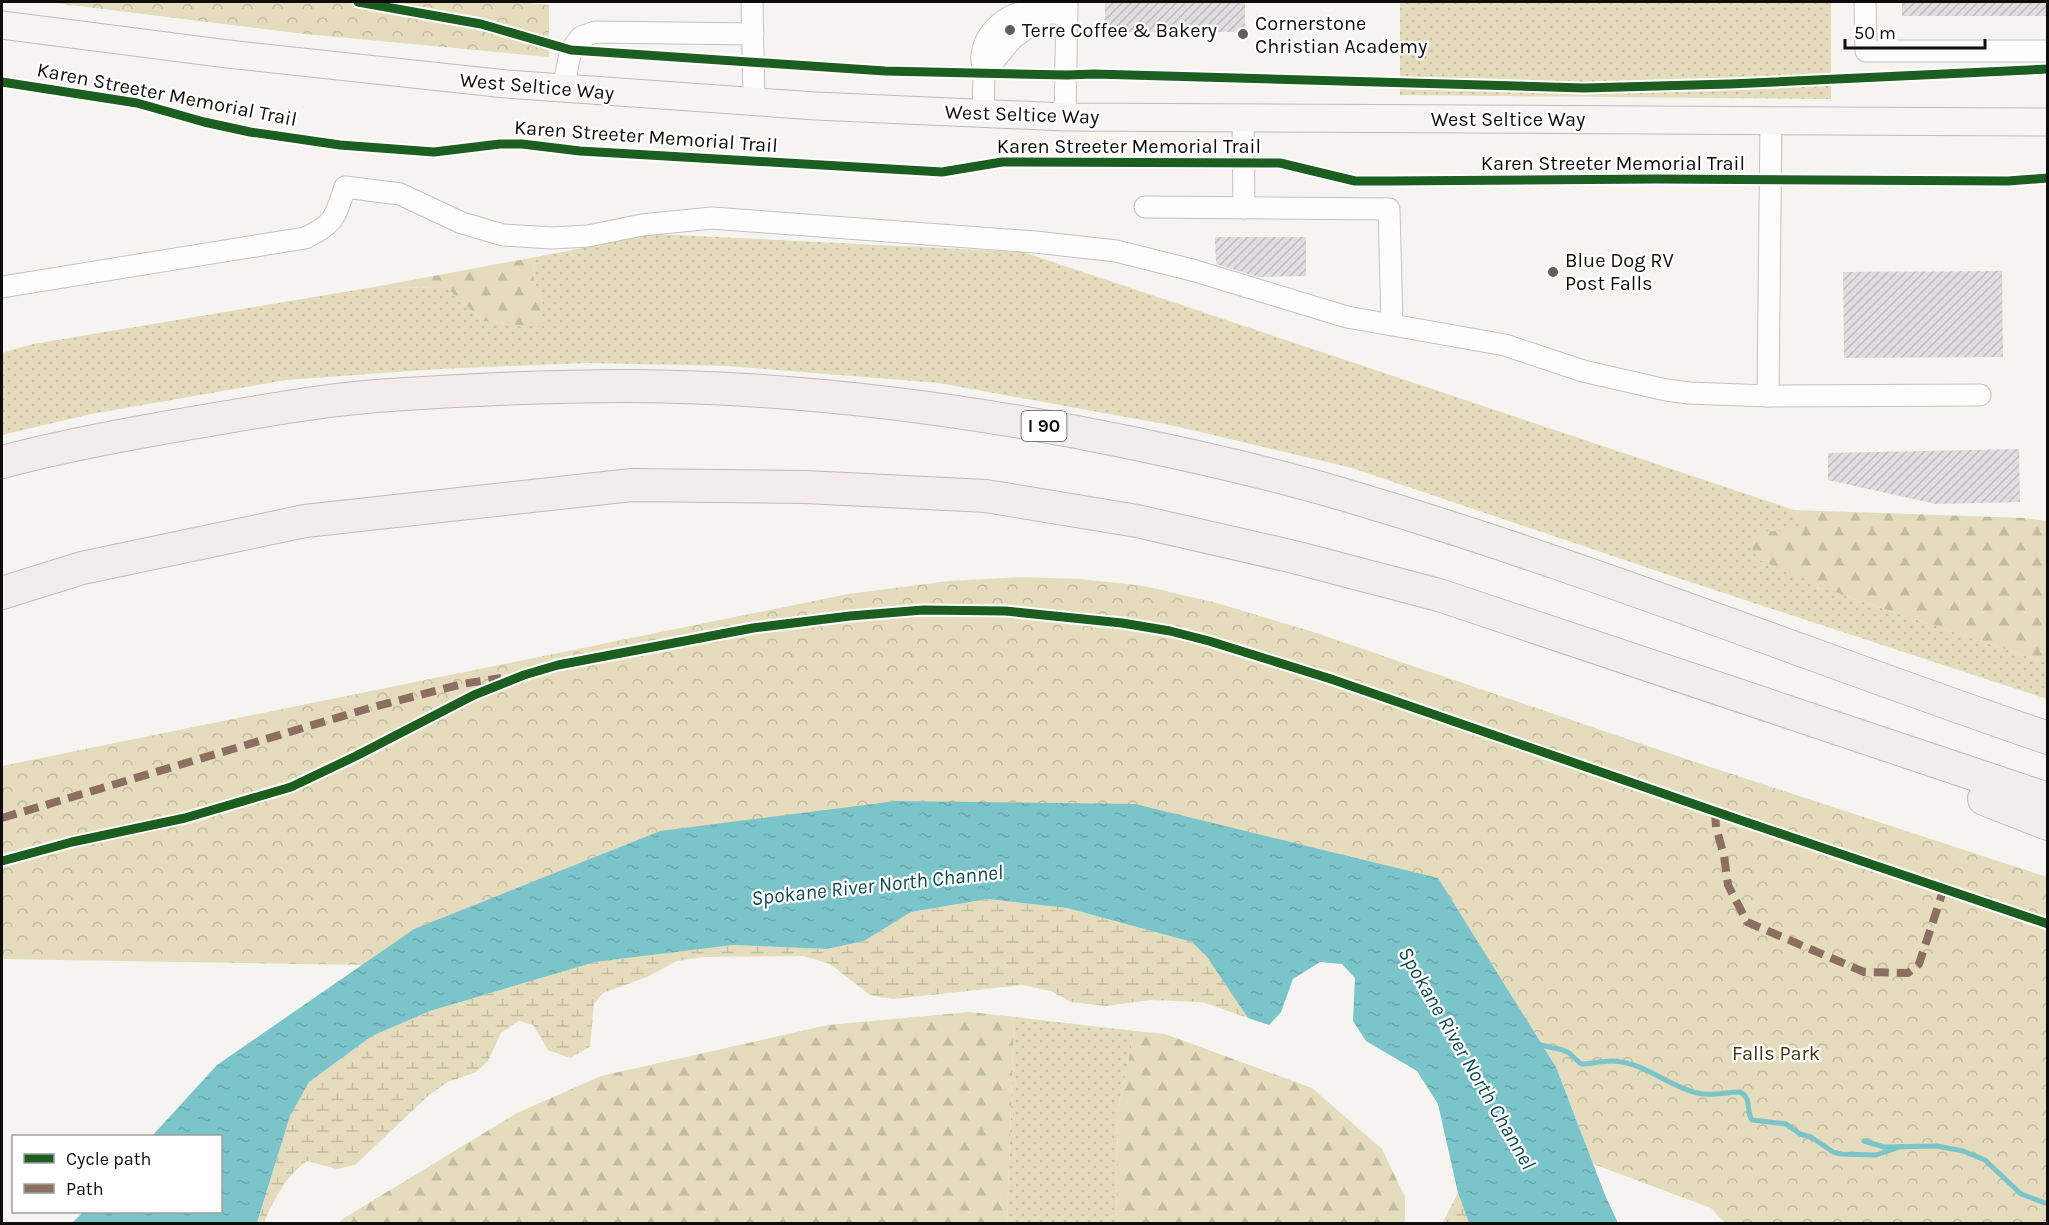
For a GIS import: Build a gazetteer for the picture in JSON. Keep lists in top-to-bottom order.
{
  "streets": {
    "highway": ["I 90"],
    "main road": ["West Seltice Way"],
    "cycle path": ["Karen Streeter Memorial Trail"]
  },
  "water": ["Spokane River North Channel"],
  "parks": ["Falls Park"],
  "places": ["Terre Coffee & Bakery", "Cornerstone Christian Academy", "Blue Dog RV Post Falls"],
  "legend": ["Cycle path", "Path"],
  "scale_bar": "50 m"
}
